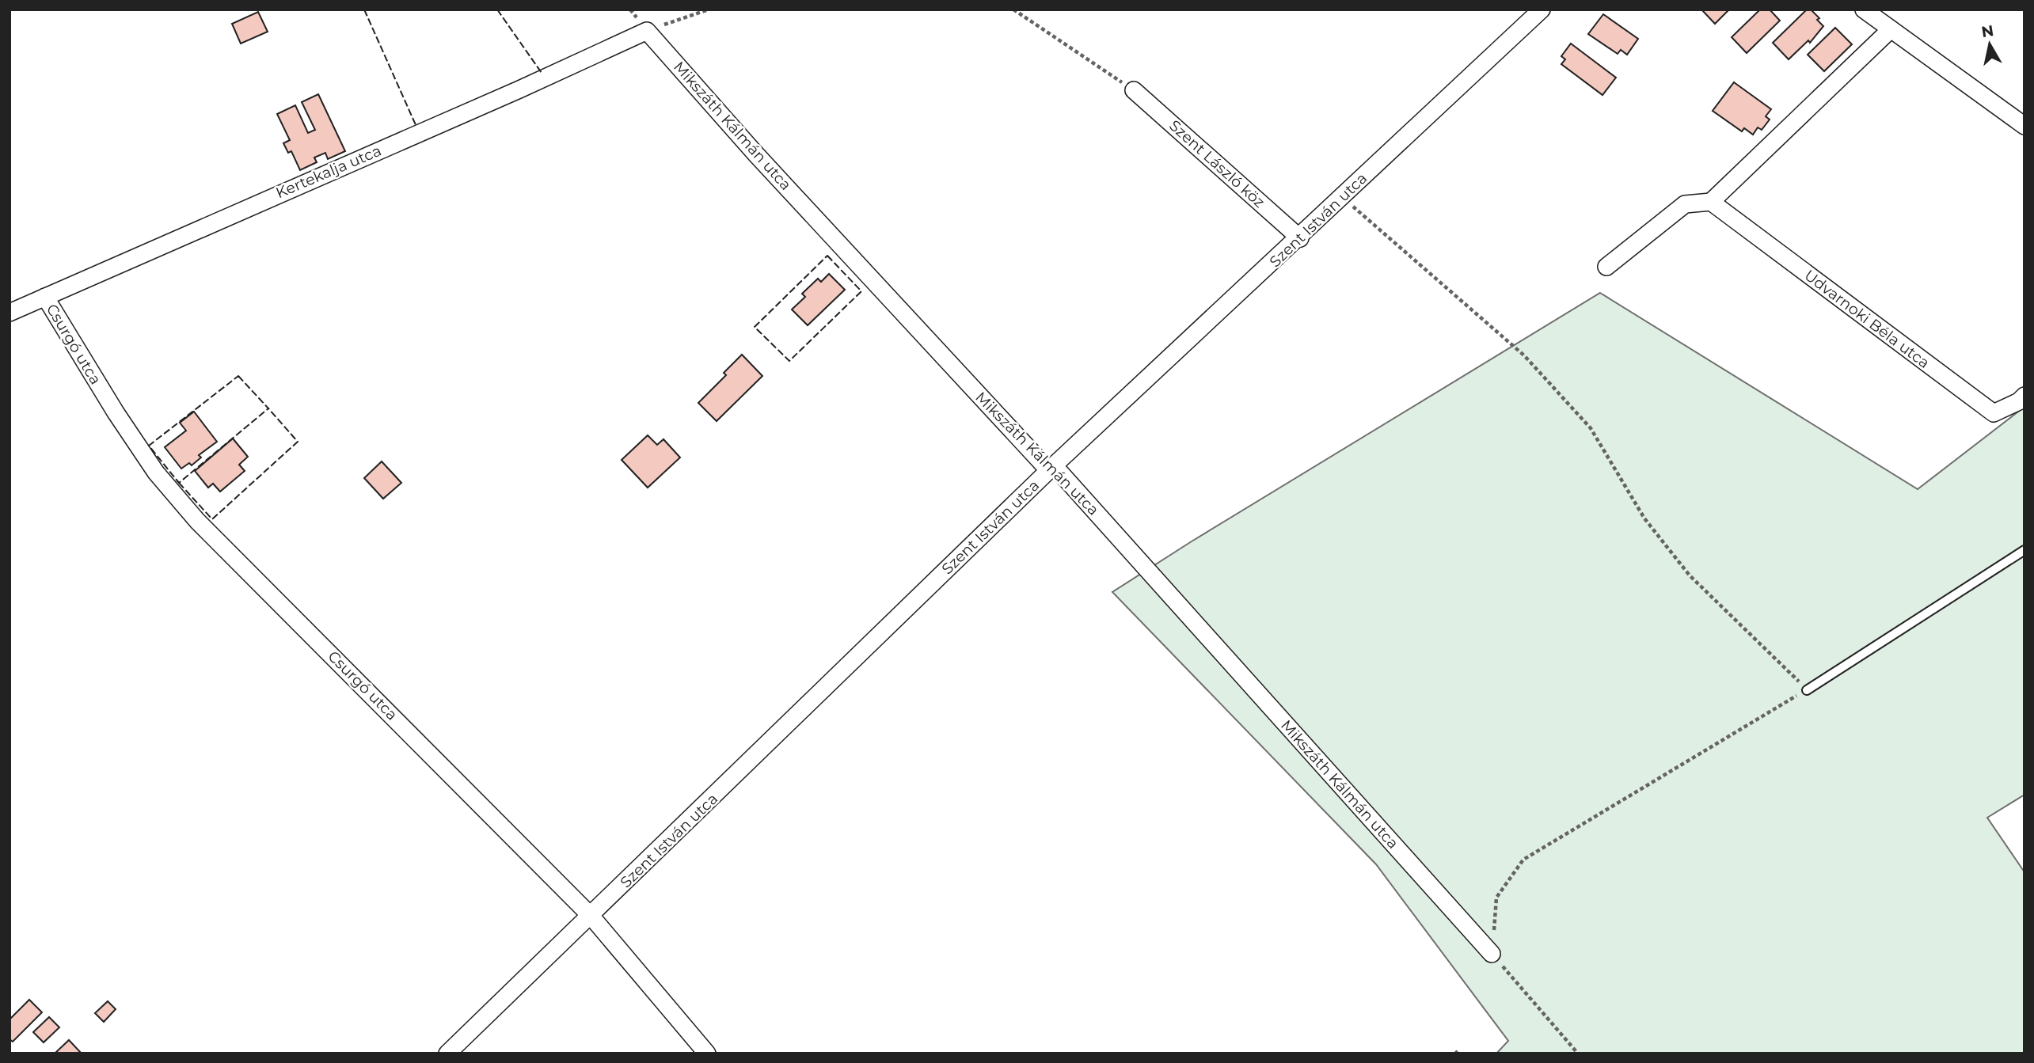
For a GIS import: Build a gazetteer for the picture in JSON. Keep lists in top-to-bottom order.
{
  "streets": {
    "street": [
      "Mikszáth Kálmán utca",
      "Szent László köz",
      "Kertekalja utca",
      "Szent István utca",
      "Udvarnoki Béla utca",
      "Csurgó utca"
    ]
  },
  "crossings": [
    ["Mikszáth Kálmán utca", "Kertekalja utca"],
    ["Mikszáth Kálmán utca", "Szent István utca"],
    ["Szent László köz", "Szent István utca"],
    ["Kertekalja utca", "Csurgó utca"],
    ["Szent István utca", "Csurgó utca"]
  ],
  "north": "top"
}
